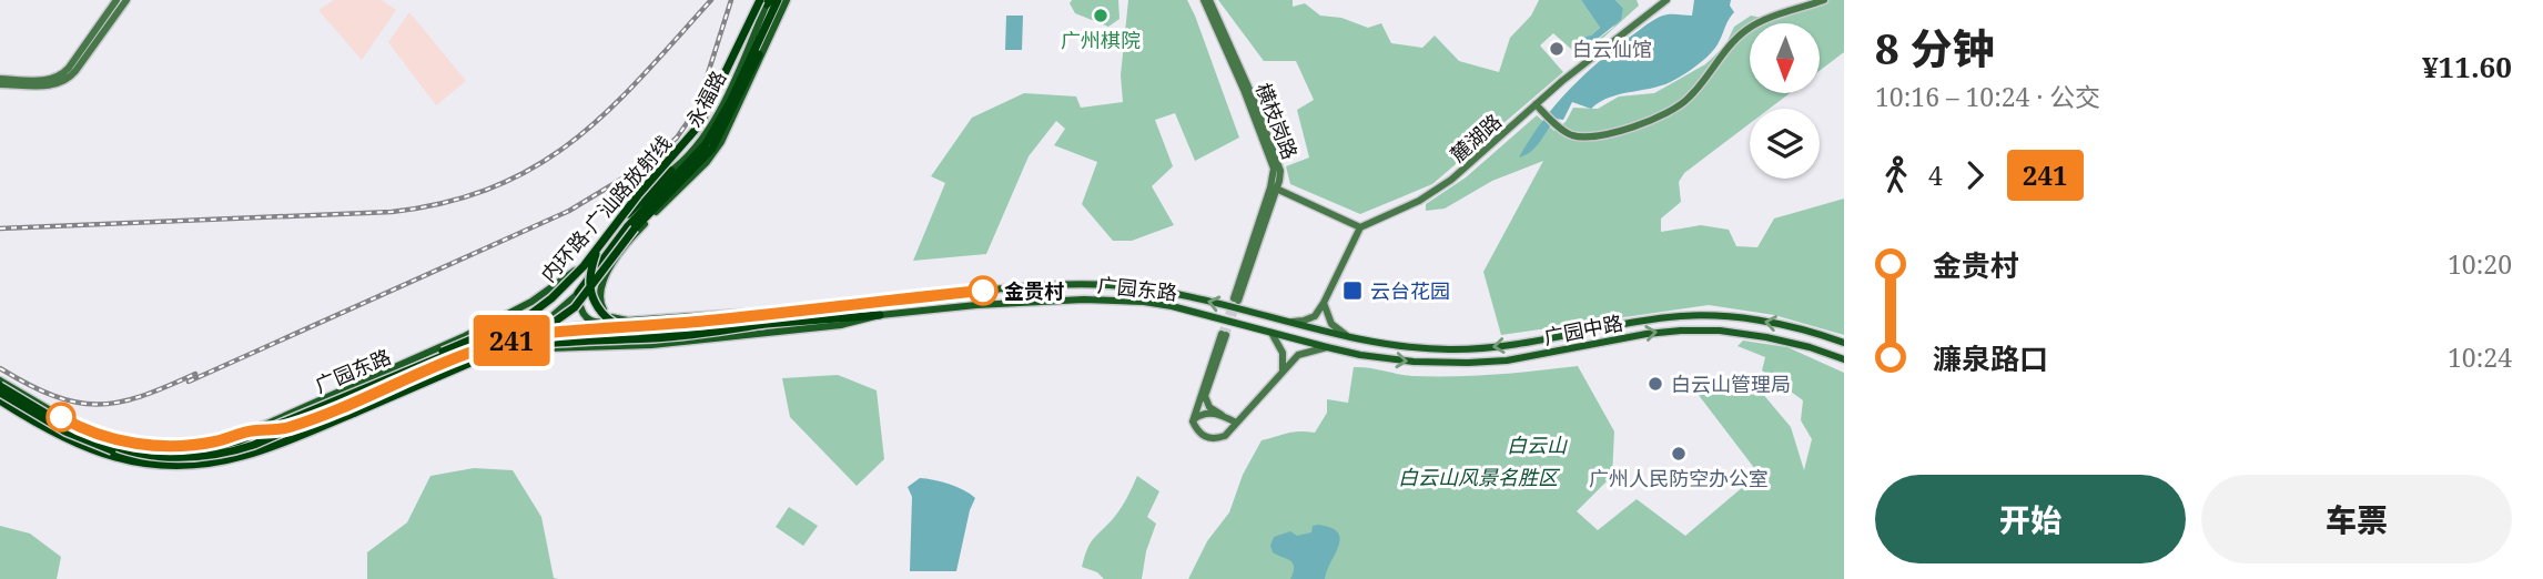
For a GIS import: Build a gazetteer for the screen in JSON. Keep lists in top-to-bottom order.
{
  "streets": {
    "highway": ["内环路-广汕路放射线"],
    "main road": [
      "永福路",
      "横枝岗路",
      "麓湖路",
      "广园东路",
      "广园中路"
    ]
  },
  "crossings": [
    ["永福路", "内环路-广汕路放射线"],
    ["永福路", "广园东路"],
    ["内环路-广汕路放射线", "广园东路"],
    ["广园东路", "广园中路"]
  ],
  "parks": ["白云山", "白云山风景名胜区"],
  "places": {
    "other": [
      "广州棋院",
      "白云仙馆",
      "金贵村",
      "白云山管理局",
      "广州人民防空办公室"
    ],
    "transit": ["云台花园"]
  },
  "lines": ["bus line 241"],
  "north": "bottom",
  "page": {
    "on_map": "241",
    "heading": ["8 分钟", "10:16 – 10:24 · 公交", "¥11.60"],
    "legs": ["4", "241"],
    "list": [
      {
        "name": "金贵村",
        "value": "10:20"
      },
      {
        "name": "濂泉路口",
        "value": "10:24"
      }
    ],
    "buttons": ["开始", "车票"]
  }
}
